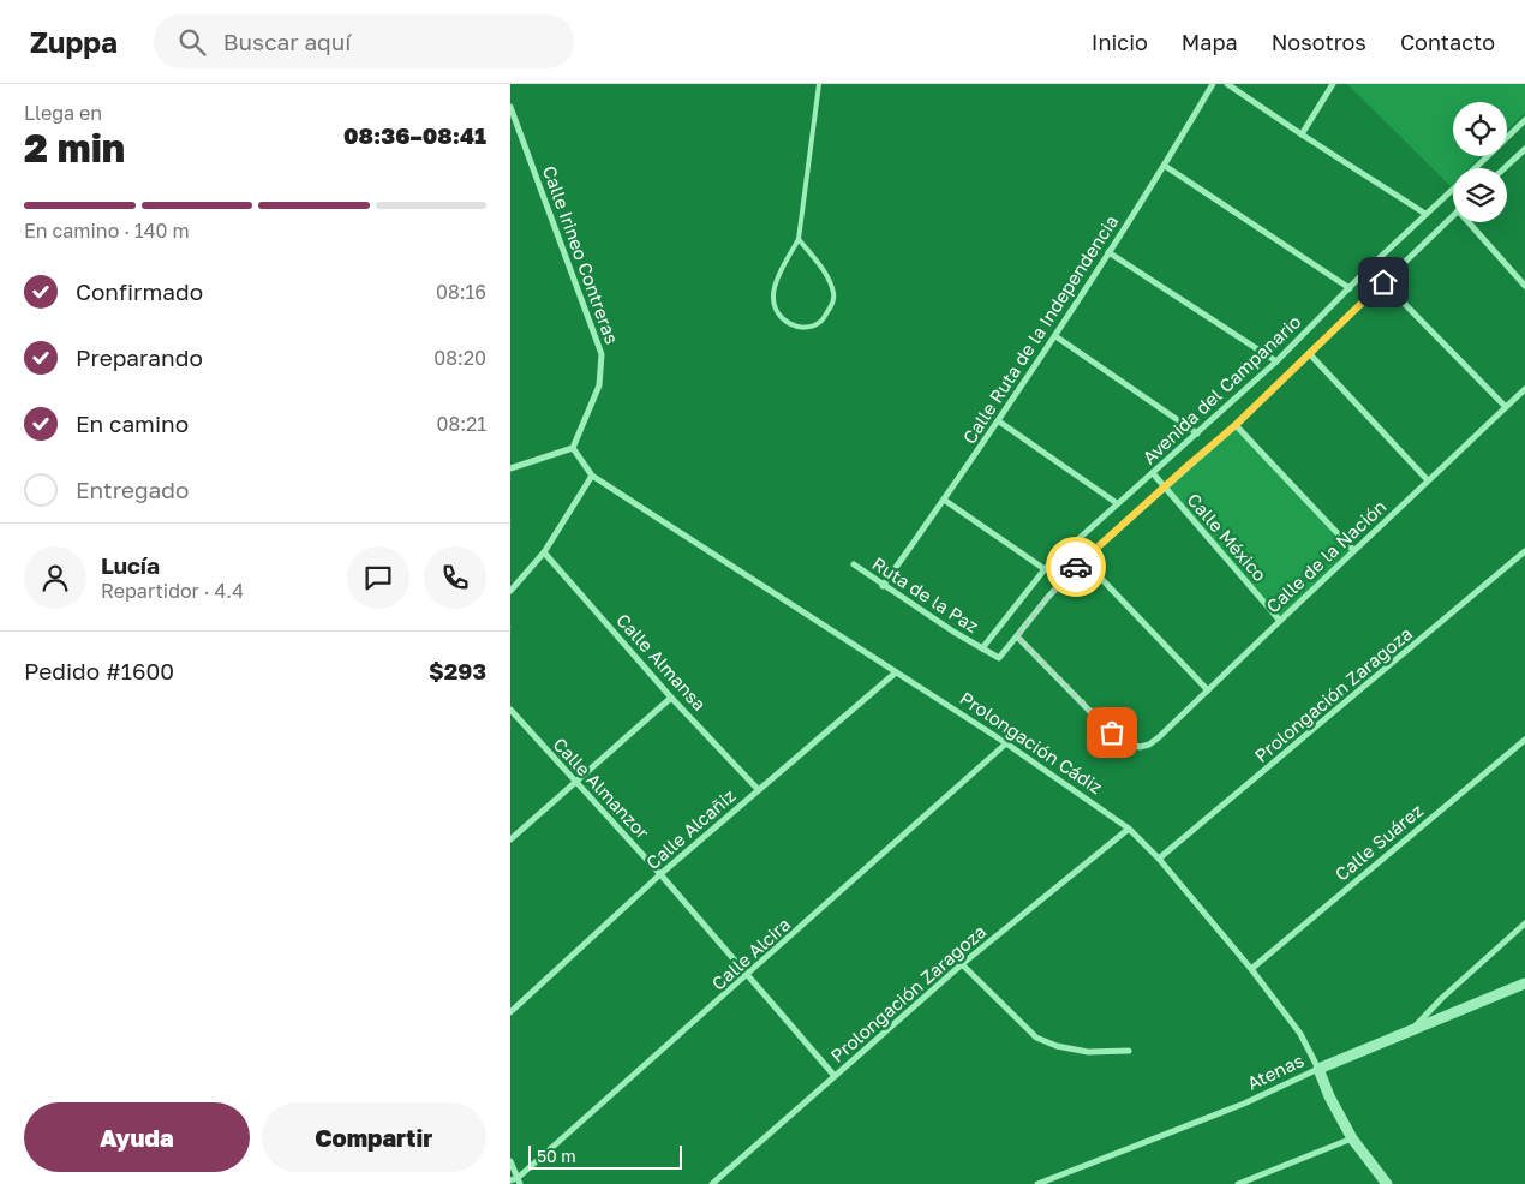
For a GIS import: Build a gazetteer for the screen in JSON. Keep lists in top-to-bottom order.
{
  "streets": {
    "street": [
      "Calle Irineo Contreras",
      "Calle Ruta de la Independencia",
      "Avenida del Campanario",
      "Calle México",
      "Calle de la Nación",
      "Ruta de la Paz",
      "Calle Almansa",
      "Prolongación Zaragoza",
      "Prolongación Cádiz",
      "Calle Almanzor",
      "Calle Alcañiz",
      "Calle Suárez",
      "Calle Alcira",
      "Atenas"
    ]
  },
  "crossings": [
    ["Calle Ruta de la Independencia", "Ruta de la Paz"],
    ["Avenida del Campanario", "Calle México"],
    ["Avenida del Campanario", "Calle de la Nación"],
    ["Avenida del Campanario", "Ruta de la Paz"],
    ["Calle México", "Calle de la Nación"],
    ["Calle de la Nación", "Ruta de la Paz"],
    ["Calle Almansa", "Calle Alcañiz"],
    ["Prolongación Zaragoza", "Prolongación Cádiz"],
    ["Prolongación Zaragoza", "Calle Almanzor"],
    ["Prolongación Cádiz", "Calle Alcañiz"],
    ["Prolongación Cádiz", "Calle Suárez"],
    ["Prolongación Cádiz", "Calle Alcira"],
    ["Prolongación Cádiz", "Atenas"],
    ["Calle Almanzor", "Calle Alcañiz"],
    ["Calle Almanzor", "Calle Alcira"]
  ],
  "scale_bar": "50 m",
  "page": {
    "header": "Zuppa",
    "search": "Buscar aquí",
    "nav": [
      "Inicio",
      "Mapa",
      "Nosotros",
      "Contacto"
    ],
    "heading": ["2 min", "Llega en", "08:36–08:41"],
    "panel": [
      "Lucía",
      "Repartidor · 4.4",
      "Pedido #1600",
      "$293"
    ],
    "bar": "En camino · 140 m",
    "list": [
      ["Confirmado", "08:16"],
      ["Preparando", "08:20"],
      ["En camino", "08:21"],
      "Entregado"
    ],
    "buttons": ["Ayuda", "Compartir"],
    "scale": "50 m"
  }
}
